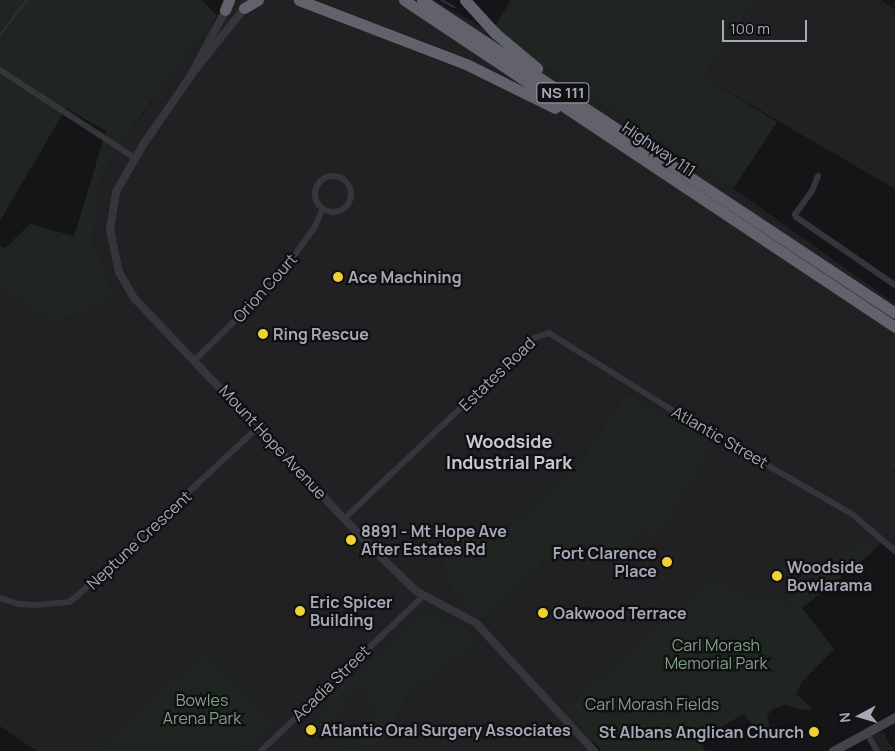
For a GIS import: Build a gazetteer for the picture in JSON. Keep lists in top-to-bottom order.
{
  "streets": {
    "highway": ["NS 111", "Highway 111"],
    "street": [
      "Orion Court",
      "Estates Road",
      "Atlantic Street",
      "Mount Hope Avenue",
      "Neptune Crescent",
      "Acadia Street"
    ]
  },
  "crossings": [
    ["Orion Court", "Mount Hope Avenue"],
    ["Estates Road", "Atlantic Street"],
    ["Estates Road", "Mount Hope Avenue"],
    ["Mount Hope Avenue", "Neptune Crescent"],
    ["Mount Hope Avenue", "Acadia Street"]
  ],
  "districts": ["Woodside Industrial Park"],
  "parks": ["Carl Morash Memorial Park", "Bowles Arena Park", "Carl Morash Fields"],
  "places": [
    "Ace Machining",
    "Ring Rescue",
    "8891 - Mt Hope Ave After Estates Rd",
    "Fort Clarence Place",
    "Woodside Bowlarama",
    "Eric Spicer Building",
    "Oakwood Terrace",
    "Atlantic Oral Surgery Associates",
    "St Albans Anglican Church"
  ],
  "scale_bar": "100 m",
  "north": "left"
}
